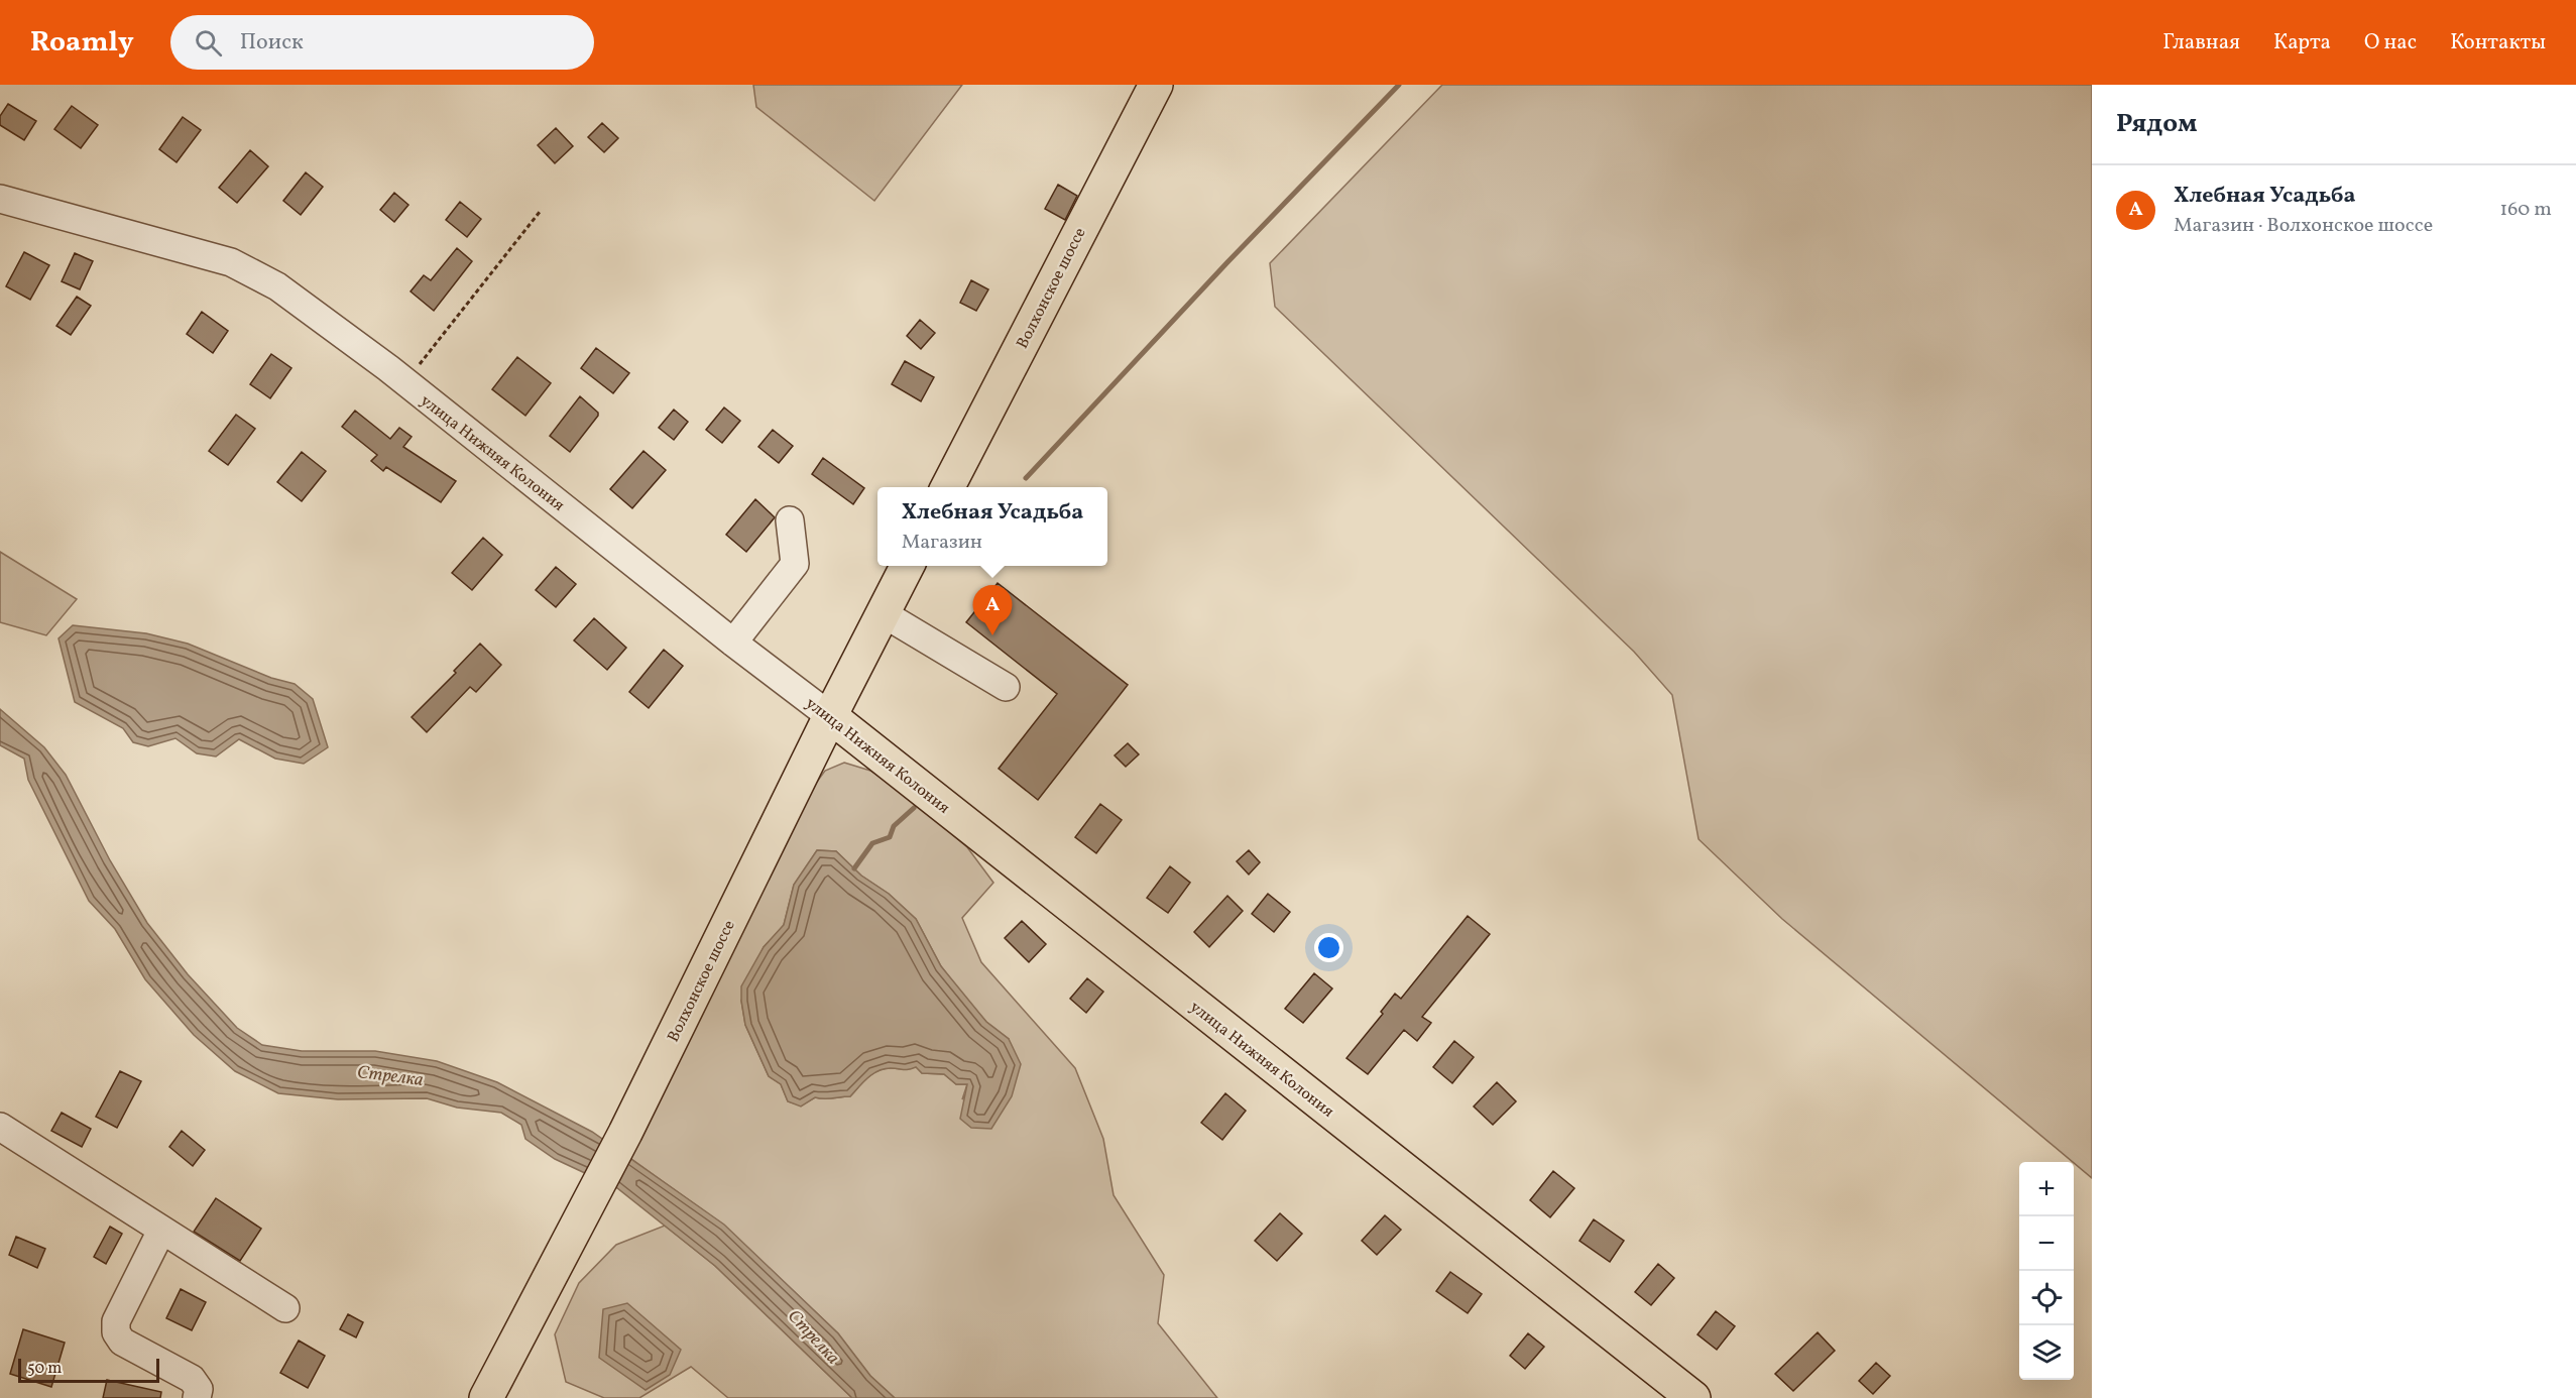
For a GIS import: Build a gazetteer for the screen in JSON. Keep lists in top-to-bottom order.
{
  "streets": {
    "main road": ["Волхонское шоссе", "улица Нижняя Колония"]
  },
  "crossings": [
    ["Волхонское шоссе", "улица Нижняя Колония"]
  ],
  "water": ["Стрелка"],
  "scale_bar": "50 m",
  "page": {
    "header": "Roamly",
    "search": "Поиск",
    "nav": [
      "Главная",
      "Карта",
      "О нас",
      "Контакты"
    ],
    "heading": "Рядом",
    "list": [
      {
        "mark": "A",
        "name": "Хлебная Усадьба",
        "note": "Магазин · Волхонское шоссе",
        "value": "160 m"
      }
    ],
    "popup": ["Хлебная Усадьба", "Магазин"],
    "pins": "A",
    "map_buttons": ["+", "−"],
    "scale": "50 m"
  }
}
